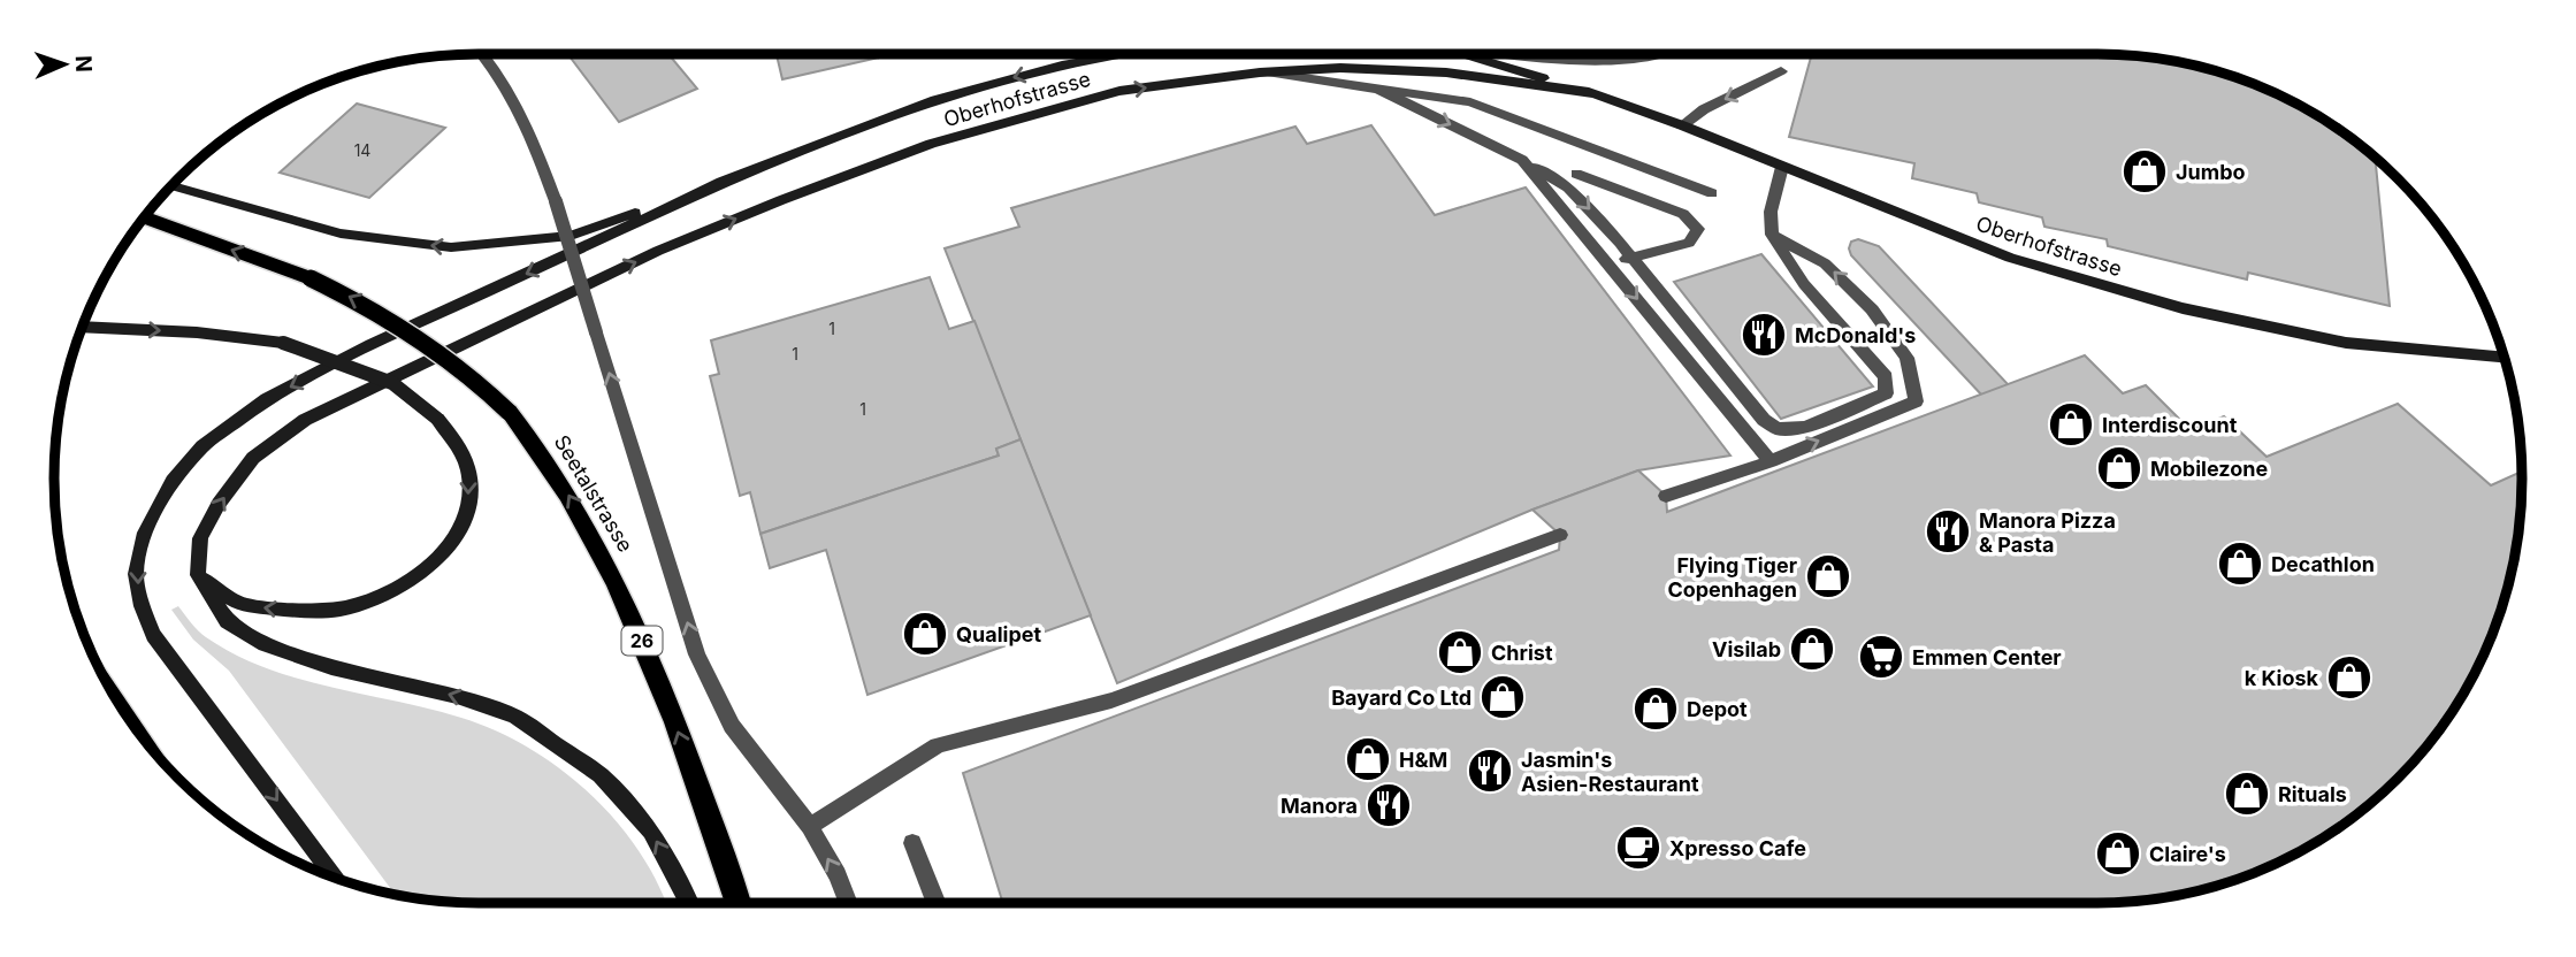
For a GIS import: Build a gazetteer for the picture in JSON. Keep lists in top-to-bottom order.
{
  "streets": {
    "main road": ["Seetalstrasse", "26"],
    "street": ["Oberhofstrasse"]
  },
  "one_way": ["Seetalstrasse"],
  "places": {
    "shop": [
      "Jumbo",
      "Interdiscount",
      "Mobilezone",
      "Decathlon",
      "Flying Tiger Copenhagen",
      "Qualipet",
      "Visilab",
      "Christ",
      "k Kiosk",
      "Bayard Co Ltd",
      "Depot",
      "H&M",
      "Rituals",
      "Claire's"
    ],
    "restaurant": [
      "McDonald's",
      "Manora Pizza & Pasta",
      "Jasmin's Asien-Restaurant",
      "Manora"
    ],
    "supermarket": ["Emmen Center"],
    "cafe": ["Xpresso Cafe"]
  },
  "house_numbers": [
    "14",
    "1",
    "1",
    "1"
  ],
  "north": "right"
}
